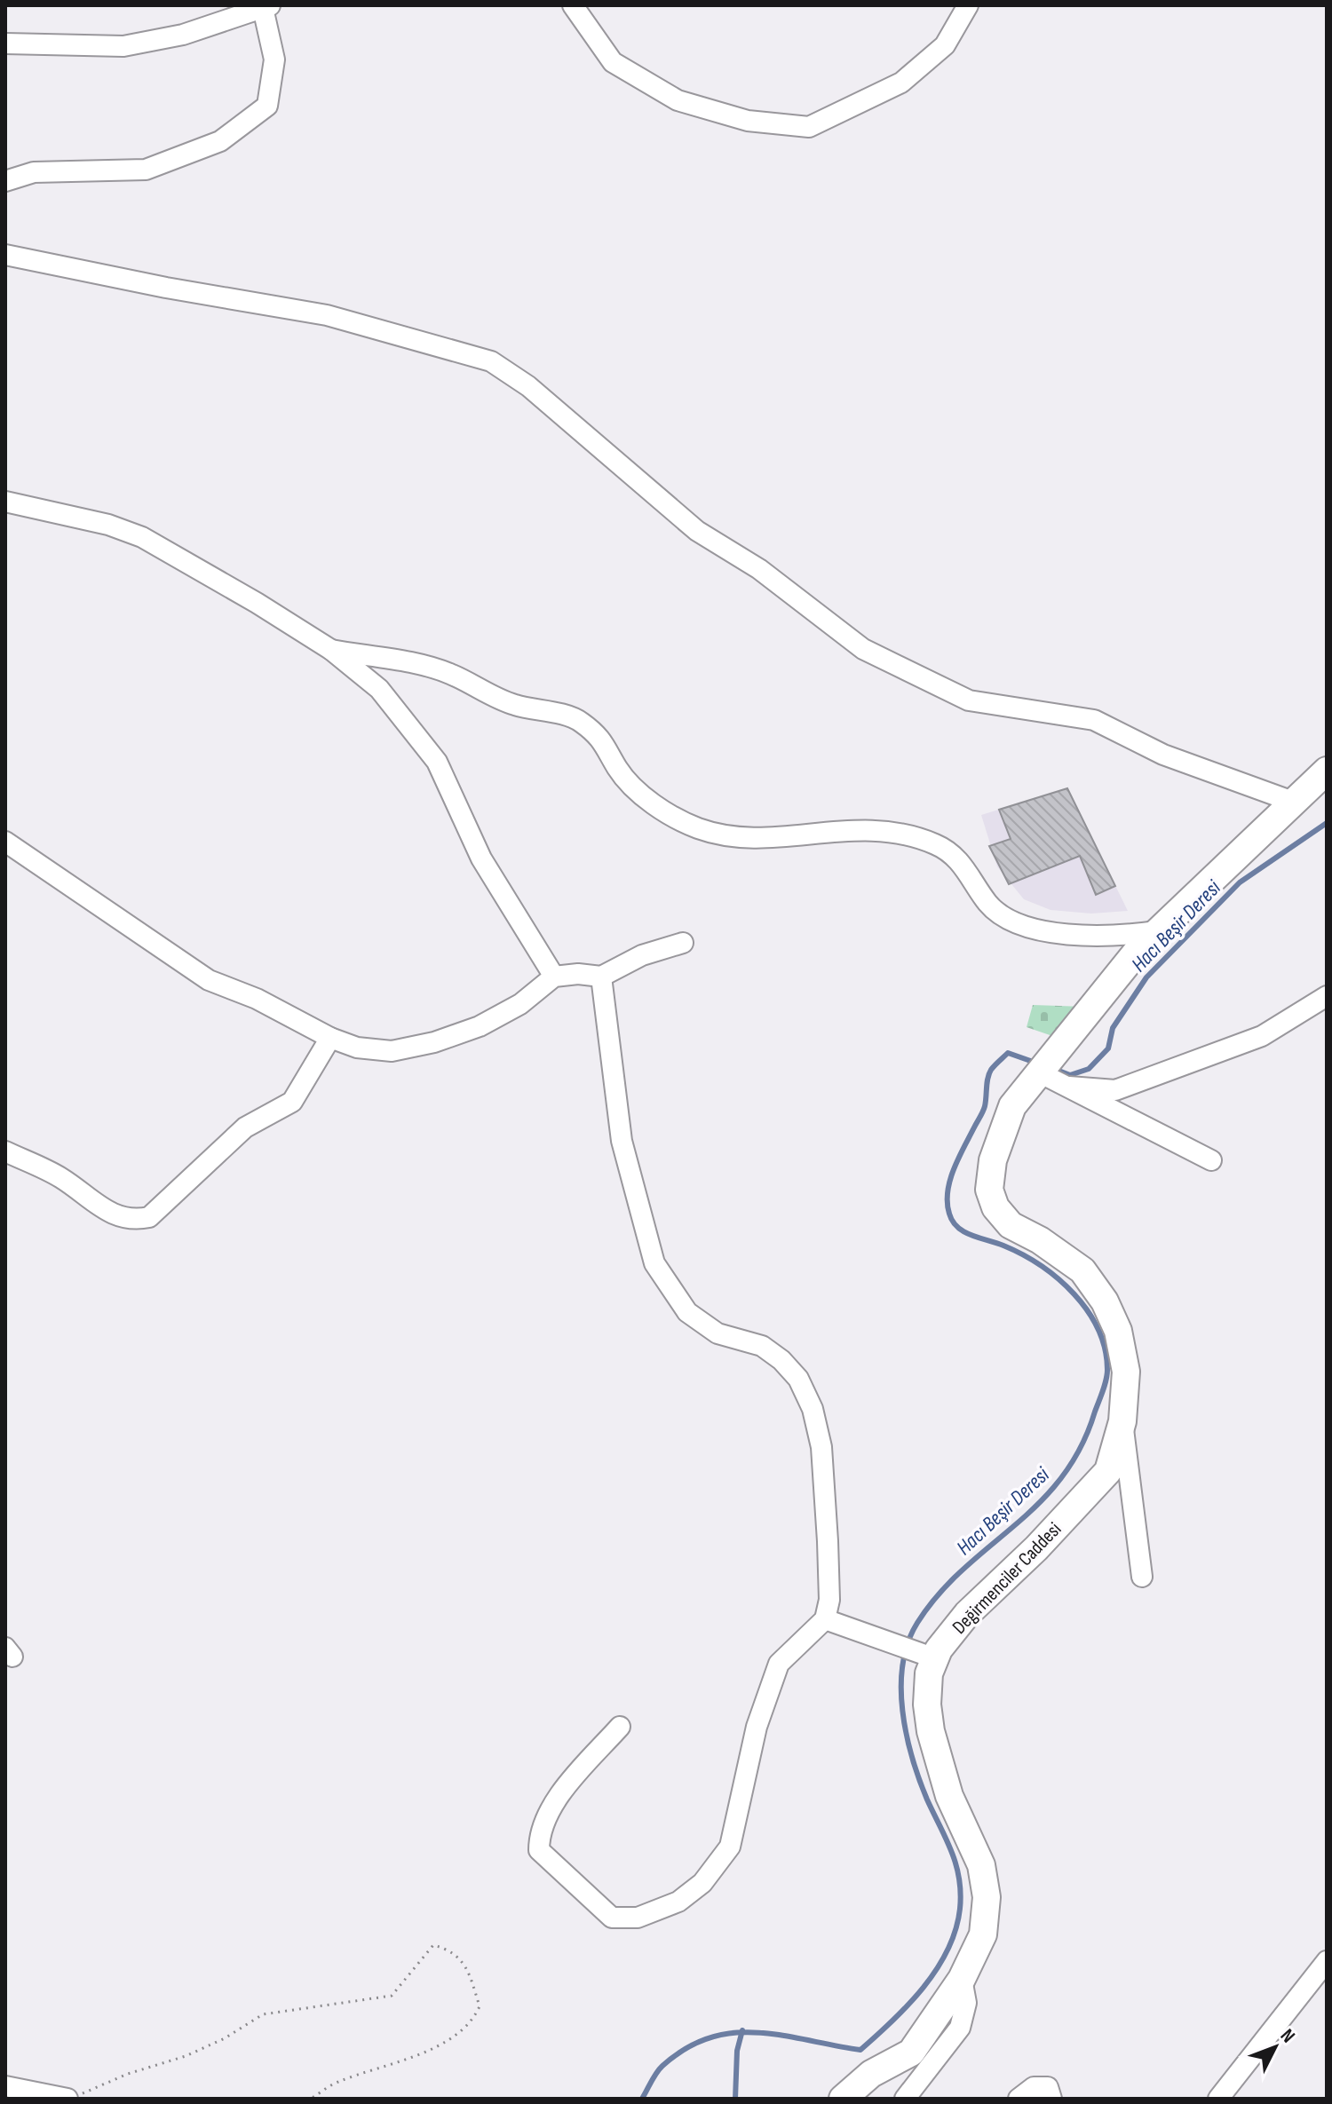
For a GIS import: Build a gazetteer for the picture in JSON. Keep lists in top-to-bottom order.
{
  "streets": {
    "main road": ["Değirmenciler Caddesi"]
  },
  "water": ["Hacı Beşir Deresi"],
  "north": "top right"
}
